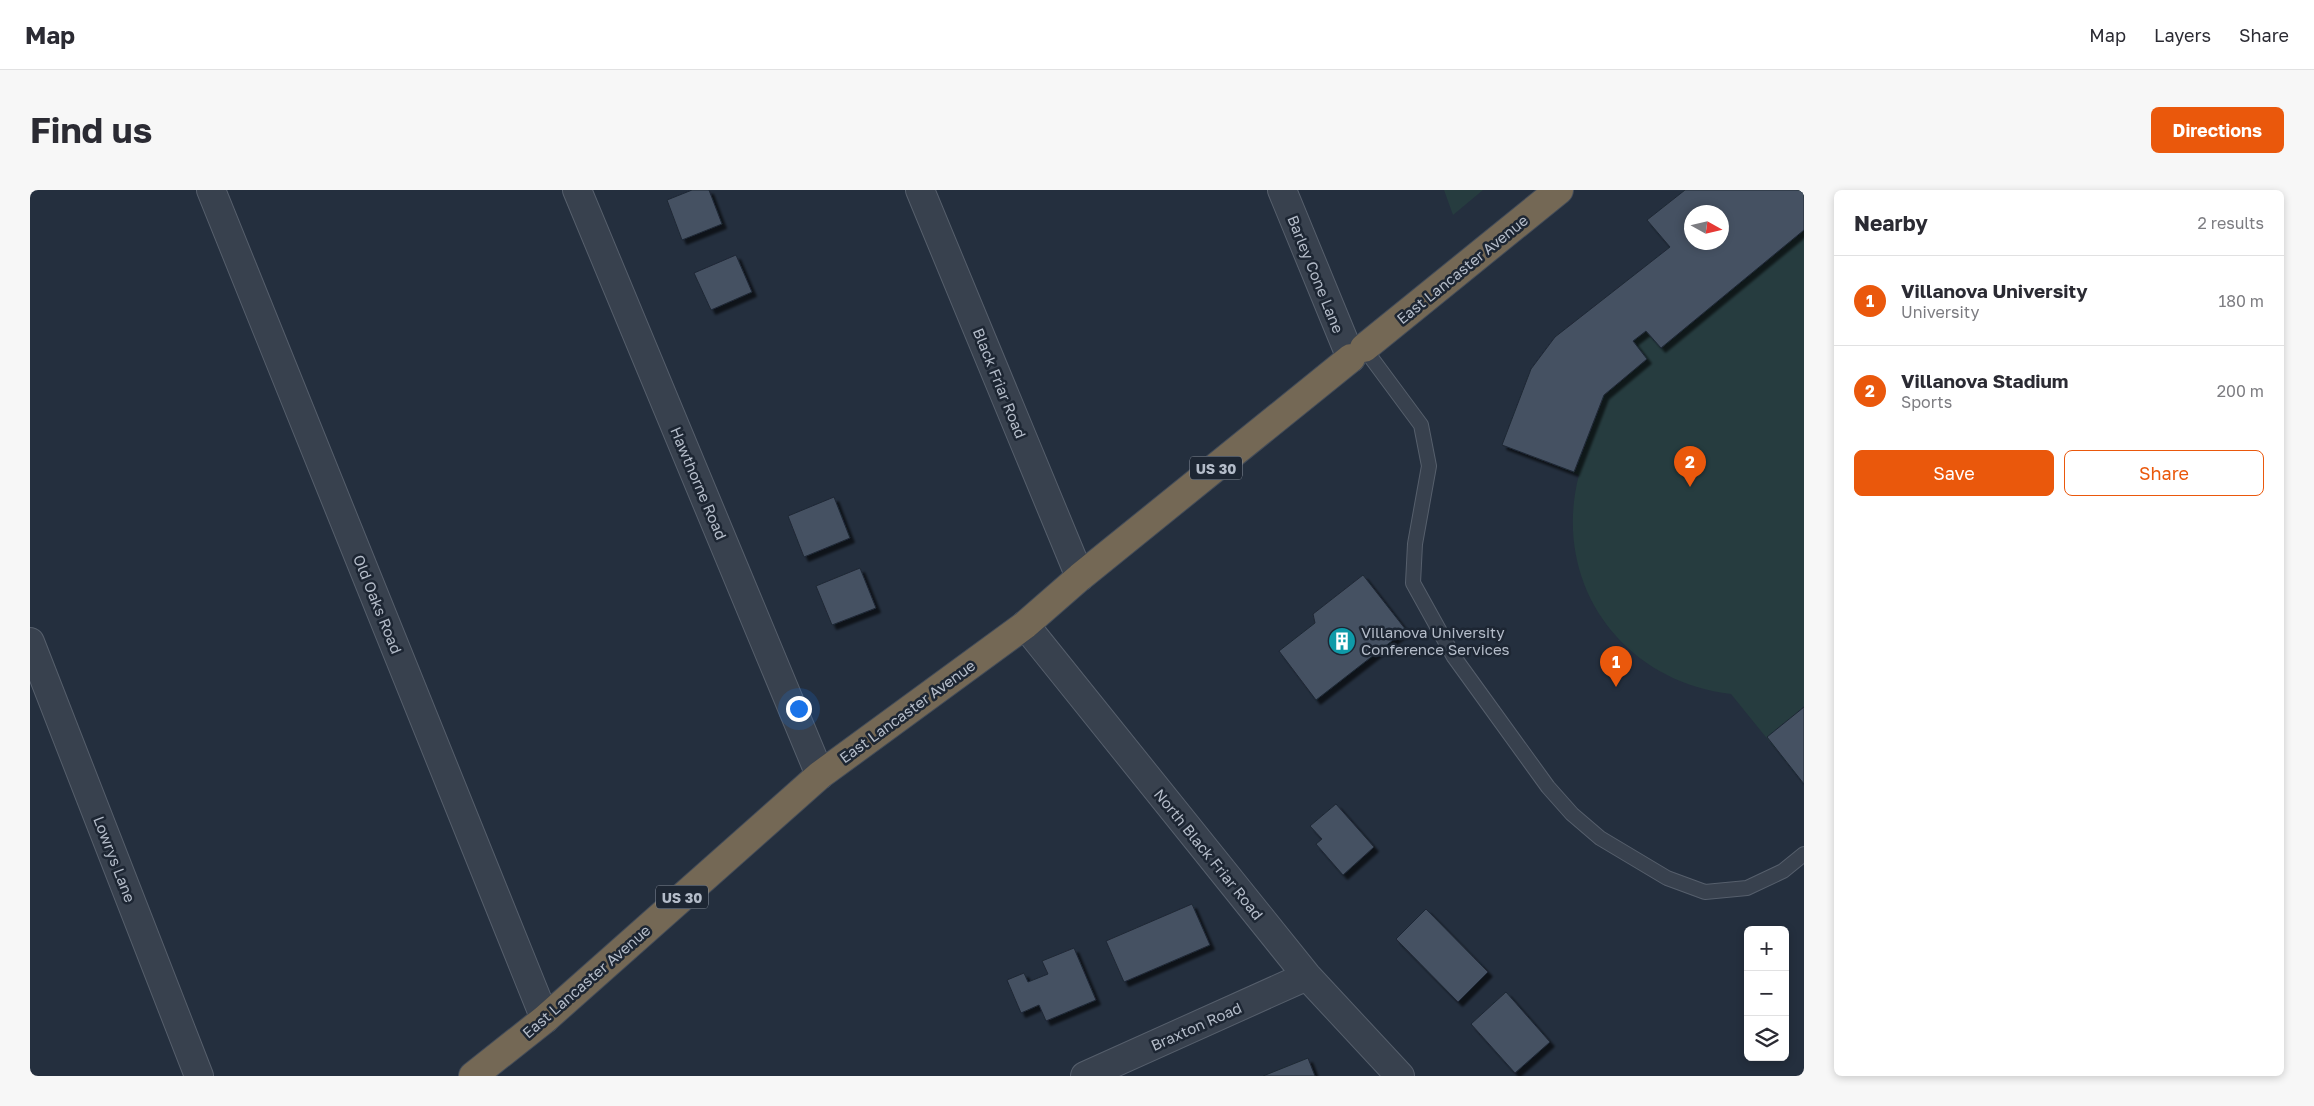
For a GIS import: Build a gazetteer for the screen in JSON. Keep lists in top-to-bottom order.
{
  "streets": {
    "highway": ["East Lancaster Avenue", "US 30"],
    "street": [
      "Barley Cone Lane",
      "Black Friar Road",
      "Hawthorne Road",
      "Old Oaks Road",
      "North Black Friar Road",
      "Lowrys Lane",
      "Braxton Road"
    ]
  },
  "crossings": [
    ["East Lancaster Avenue", "Barley Cone Lane"],
    ["East Lancaster Avenue", "Black Friar Road"],
    ["East Lancaster Avenue", "Hawthorne Road"],
    ["East Lancaster Avenue", "Old Oaks Road"],
    ["East Lancaster Avenue", "North Black Friar Road"],
    ["North Black Friar Road", "Braxton Road"]
  ],
  "places": {
    "building": ["Villanova University Conference Services"]
  },
  "north": "right",
  "page": {
    "header": "Map",
    "nav": ["Map", "Layers", "Share"],
    "buttons": [
      "Directions",
      ["Save", "Share"]
    ],
    "title": "Find us",
    "heading": ["Nearby", "2 results"],
    "list": [
      {
        "mark": "1",
        "name": "Villanova University",
        "note": "University",
        "value": "180 m"
      },
      {
        "mark": "2",
        "name": "Villanova Stadium",
        "note": "Sports",
        "value": "200 m"
      }
    ],
    "pins": ["2", "1"],
    "map_buttons": ["+", "−"]
  }
}
